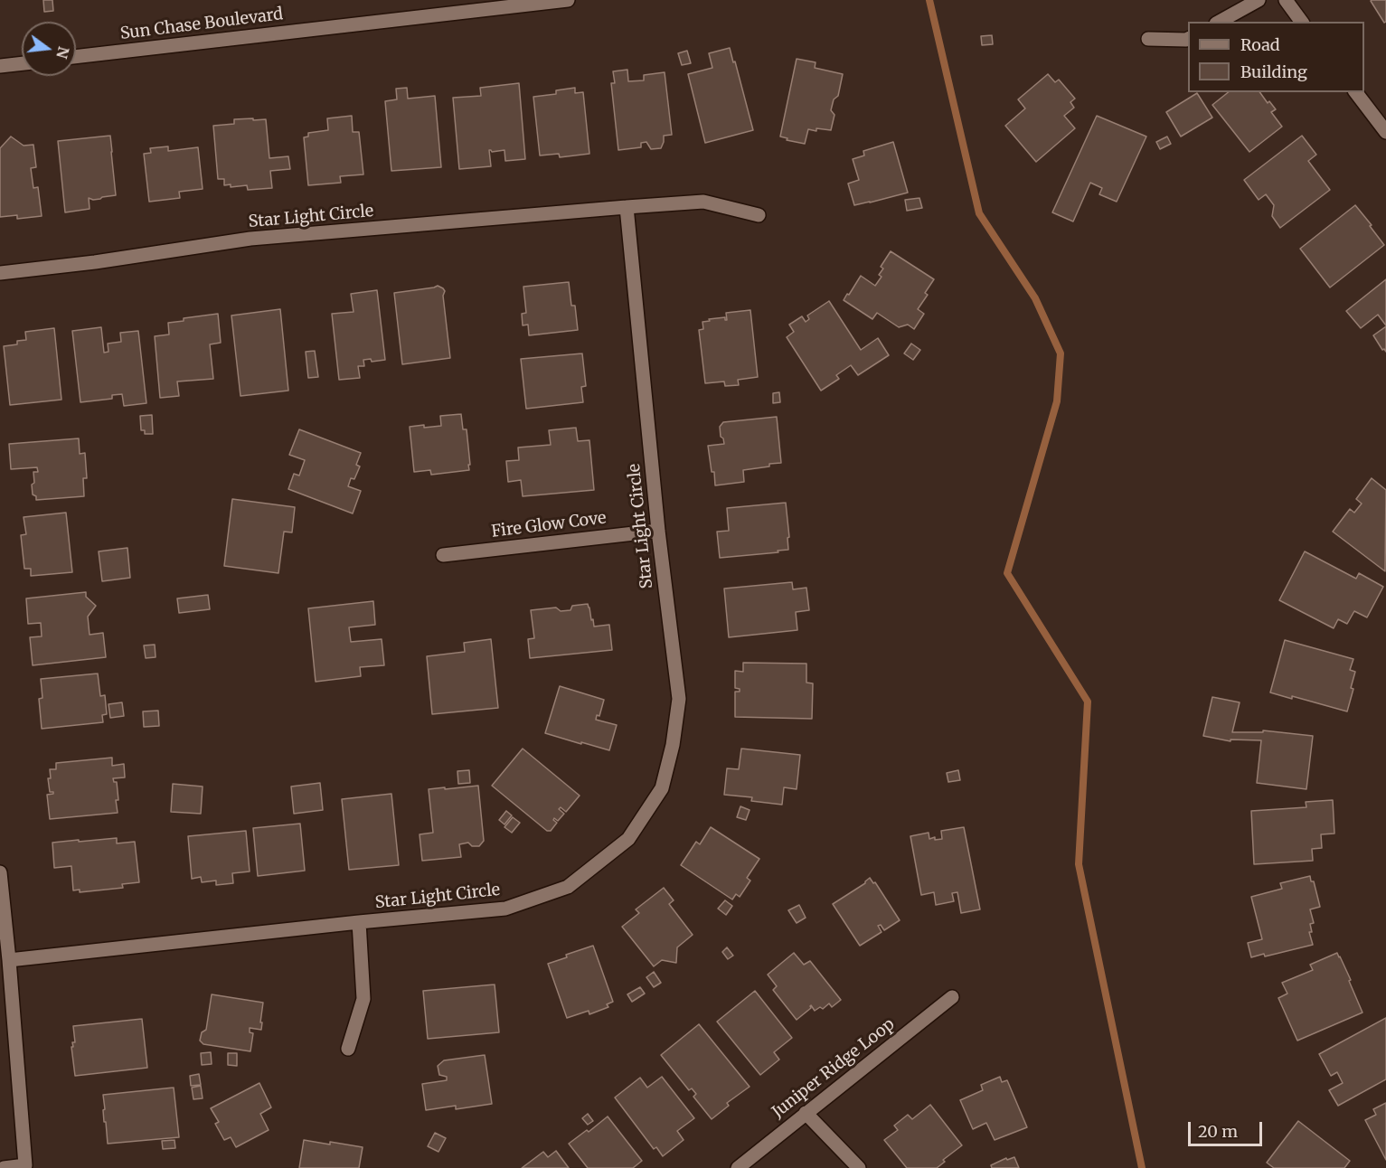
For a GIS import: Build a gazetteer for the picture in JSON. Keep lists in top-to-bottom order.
{
  "streets": {
    "street": [
      "Sun Chase Boulevard",
      "Star Light Circle",
      "Fire Glow Cove",
      "Juniper Ridge Loop"
    ]
  },
  "crossings": [
    ["Star Light Circle", "Fire Glow Cove"]
  ],
  "legend": ["Road", "Building"],
  "scale_bar": "20 m",
  "north": "right"
}
